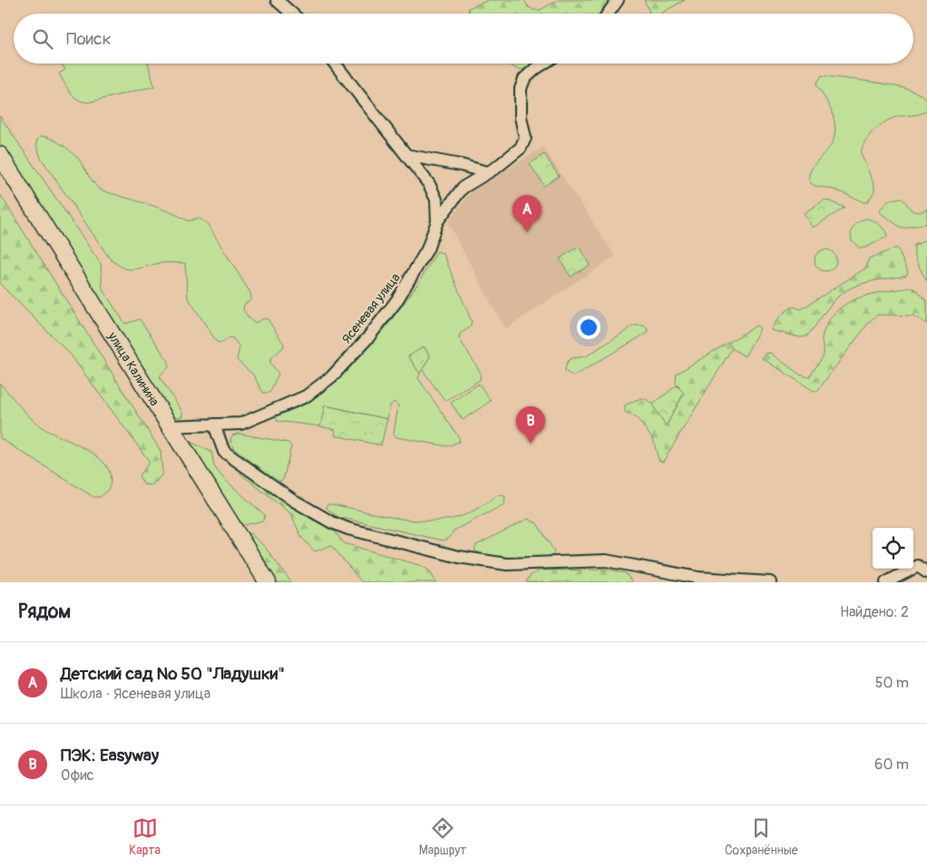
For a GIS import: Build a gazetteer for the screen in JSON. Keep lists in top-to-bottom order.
{
  "streets": {
    "main road": ["улица Калинина"],
    "street": ["Ясеневая улица"]
  },
  "crossings": [
    ["Ясеневая улица", "улица Калинина"]
  ],
  "page": {
    "search": "Поиск",
    "pins": ["A", "B"],
    "heading": ["Рядом", "Найдено: 2"],
    "list": [
      {
        "mark": "A",
        "name": "Детский сад № 50 \"Ладушки\"",
        "note": "Школа · Ясеневая улица",
        "value": "50 m"
      },
      {
        "mark": "B",
        "name": "ПЭК: Easyway",
        "note": "Офис",
        "value": "60 m"
      }
    ],
    "nav": ["Карта", "Маршрут", "Сохранённые"]
  }
}
